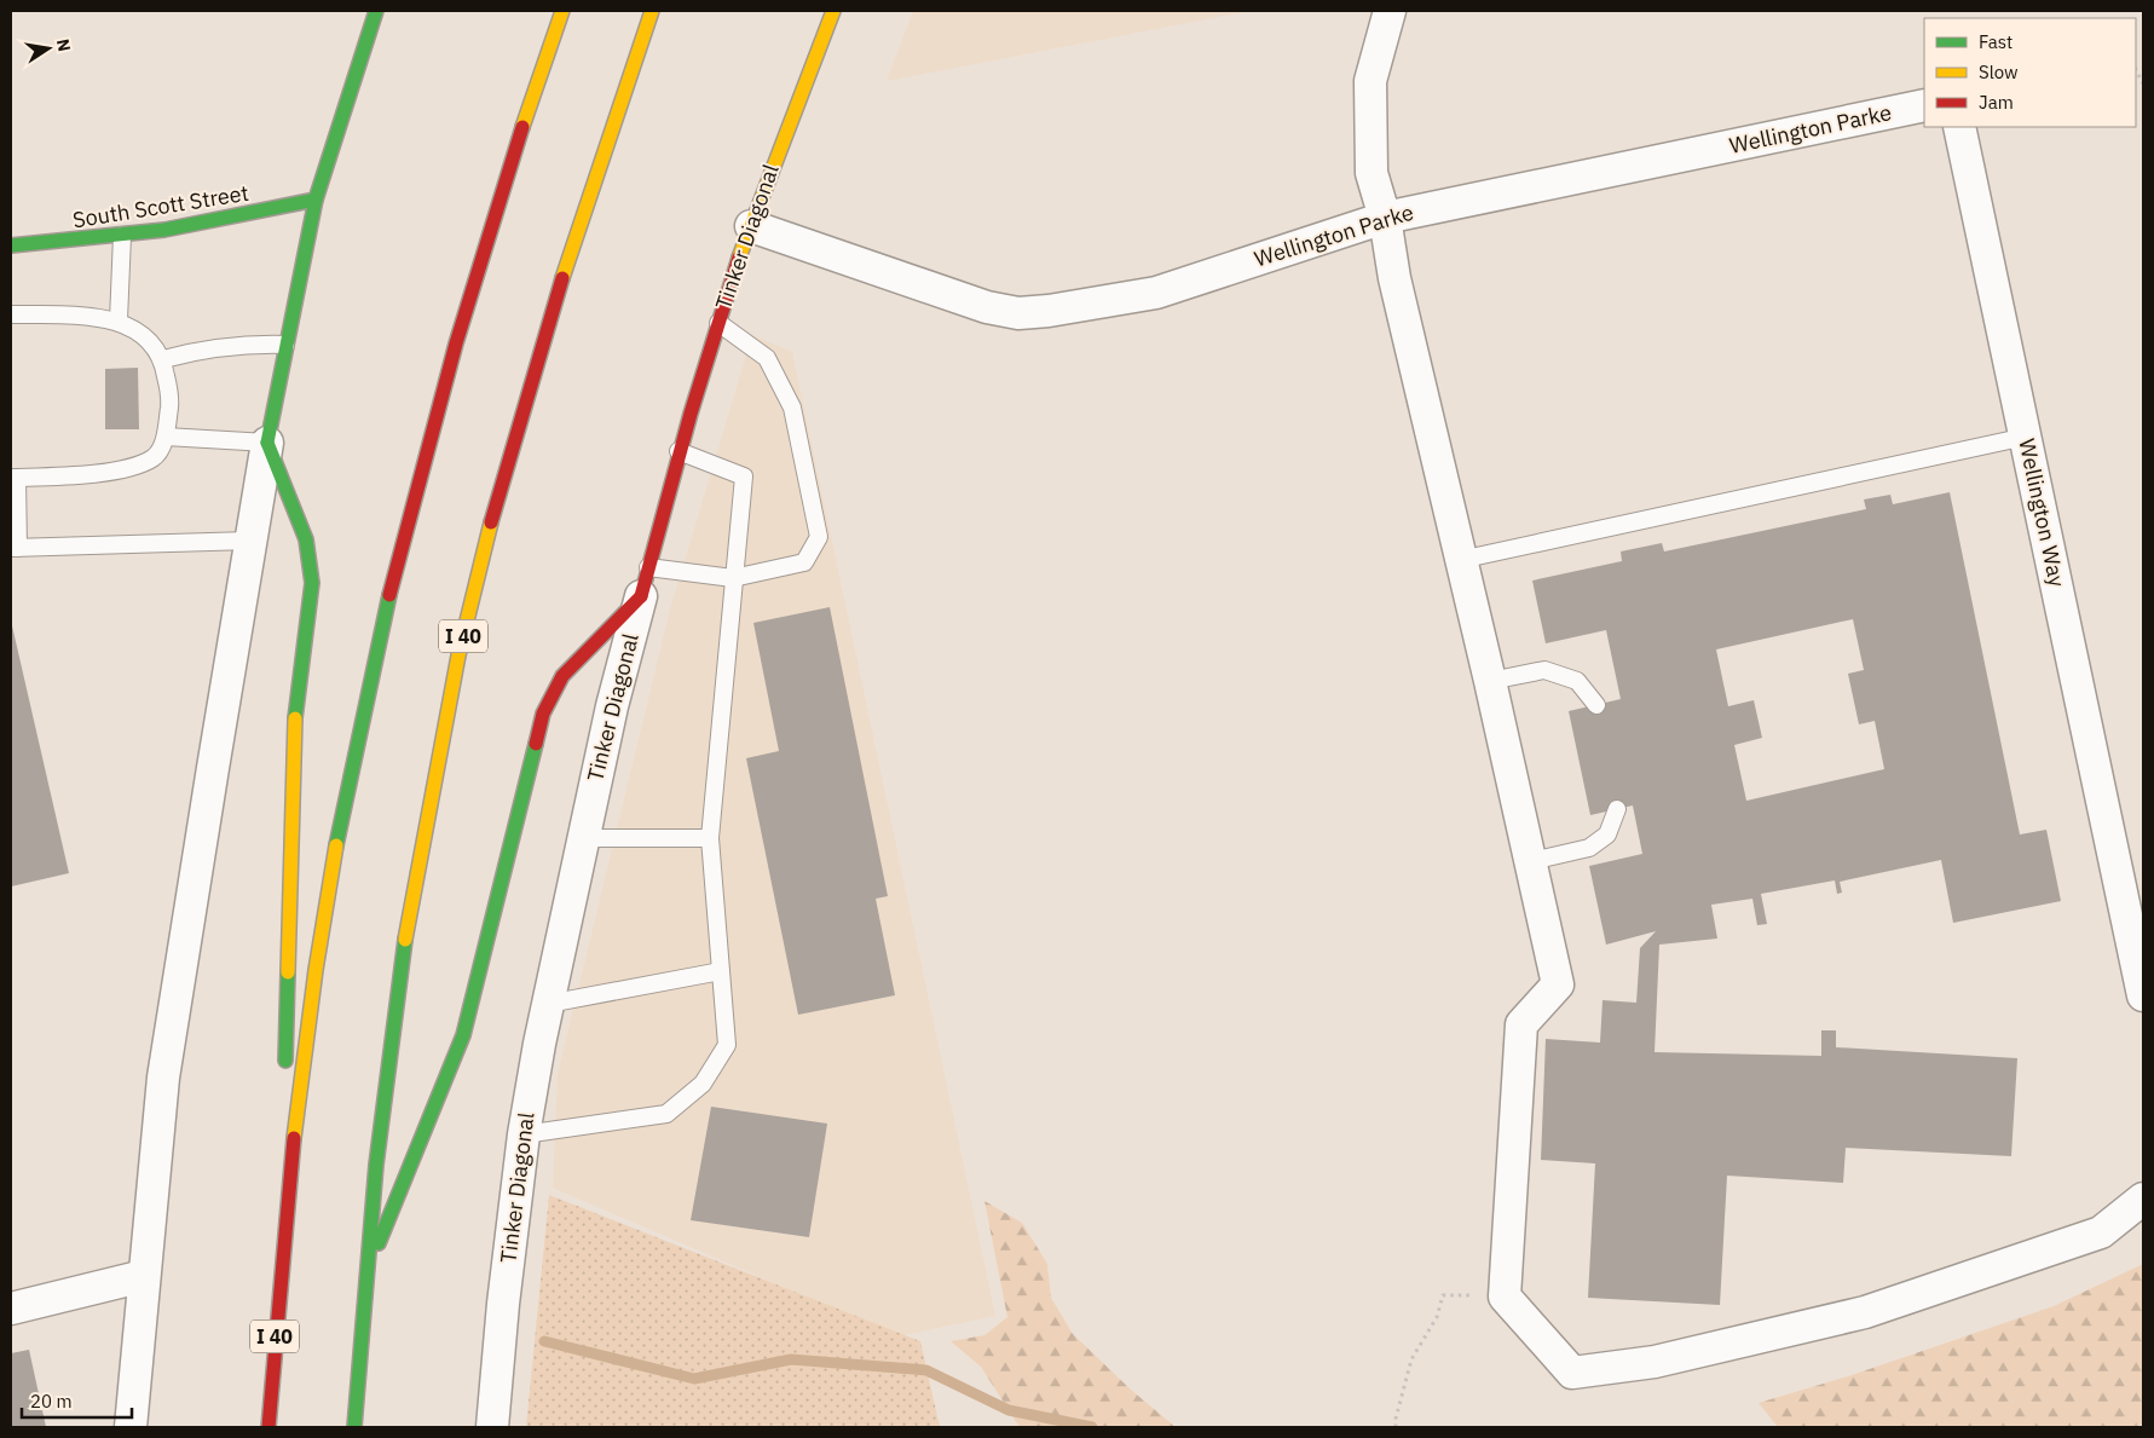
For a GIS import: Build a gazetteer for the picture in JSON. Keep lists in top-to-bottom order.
{
  "streets": {
    "main road": ["South Scott Street", "Tinker Diagonal", "I 40"],
    "street": ["Wellington Parke", "Wellington Way"]
  },
  "crossings": [
    ["Wellington Parke", "Tinker Diagonal"]
  ],
  "legend": ["Fast", "Slow", "Jam"],
  "scale_bar": "20 m",
  "north": "right"
}
